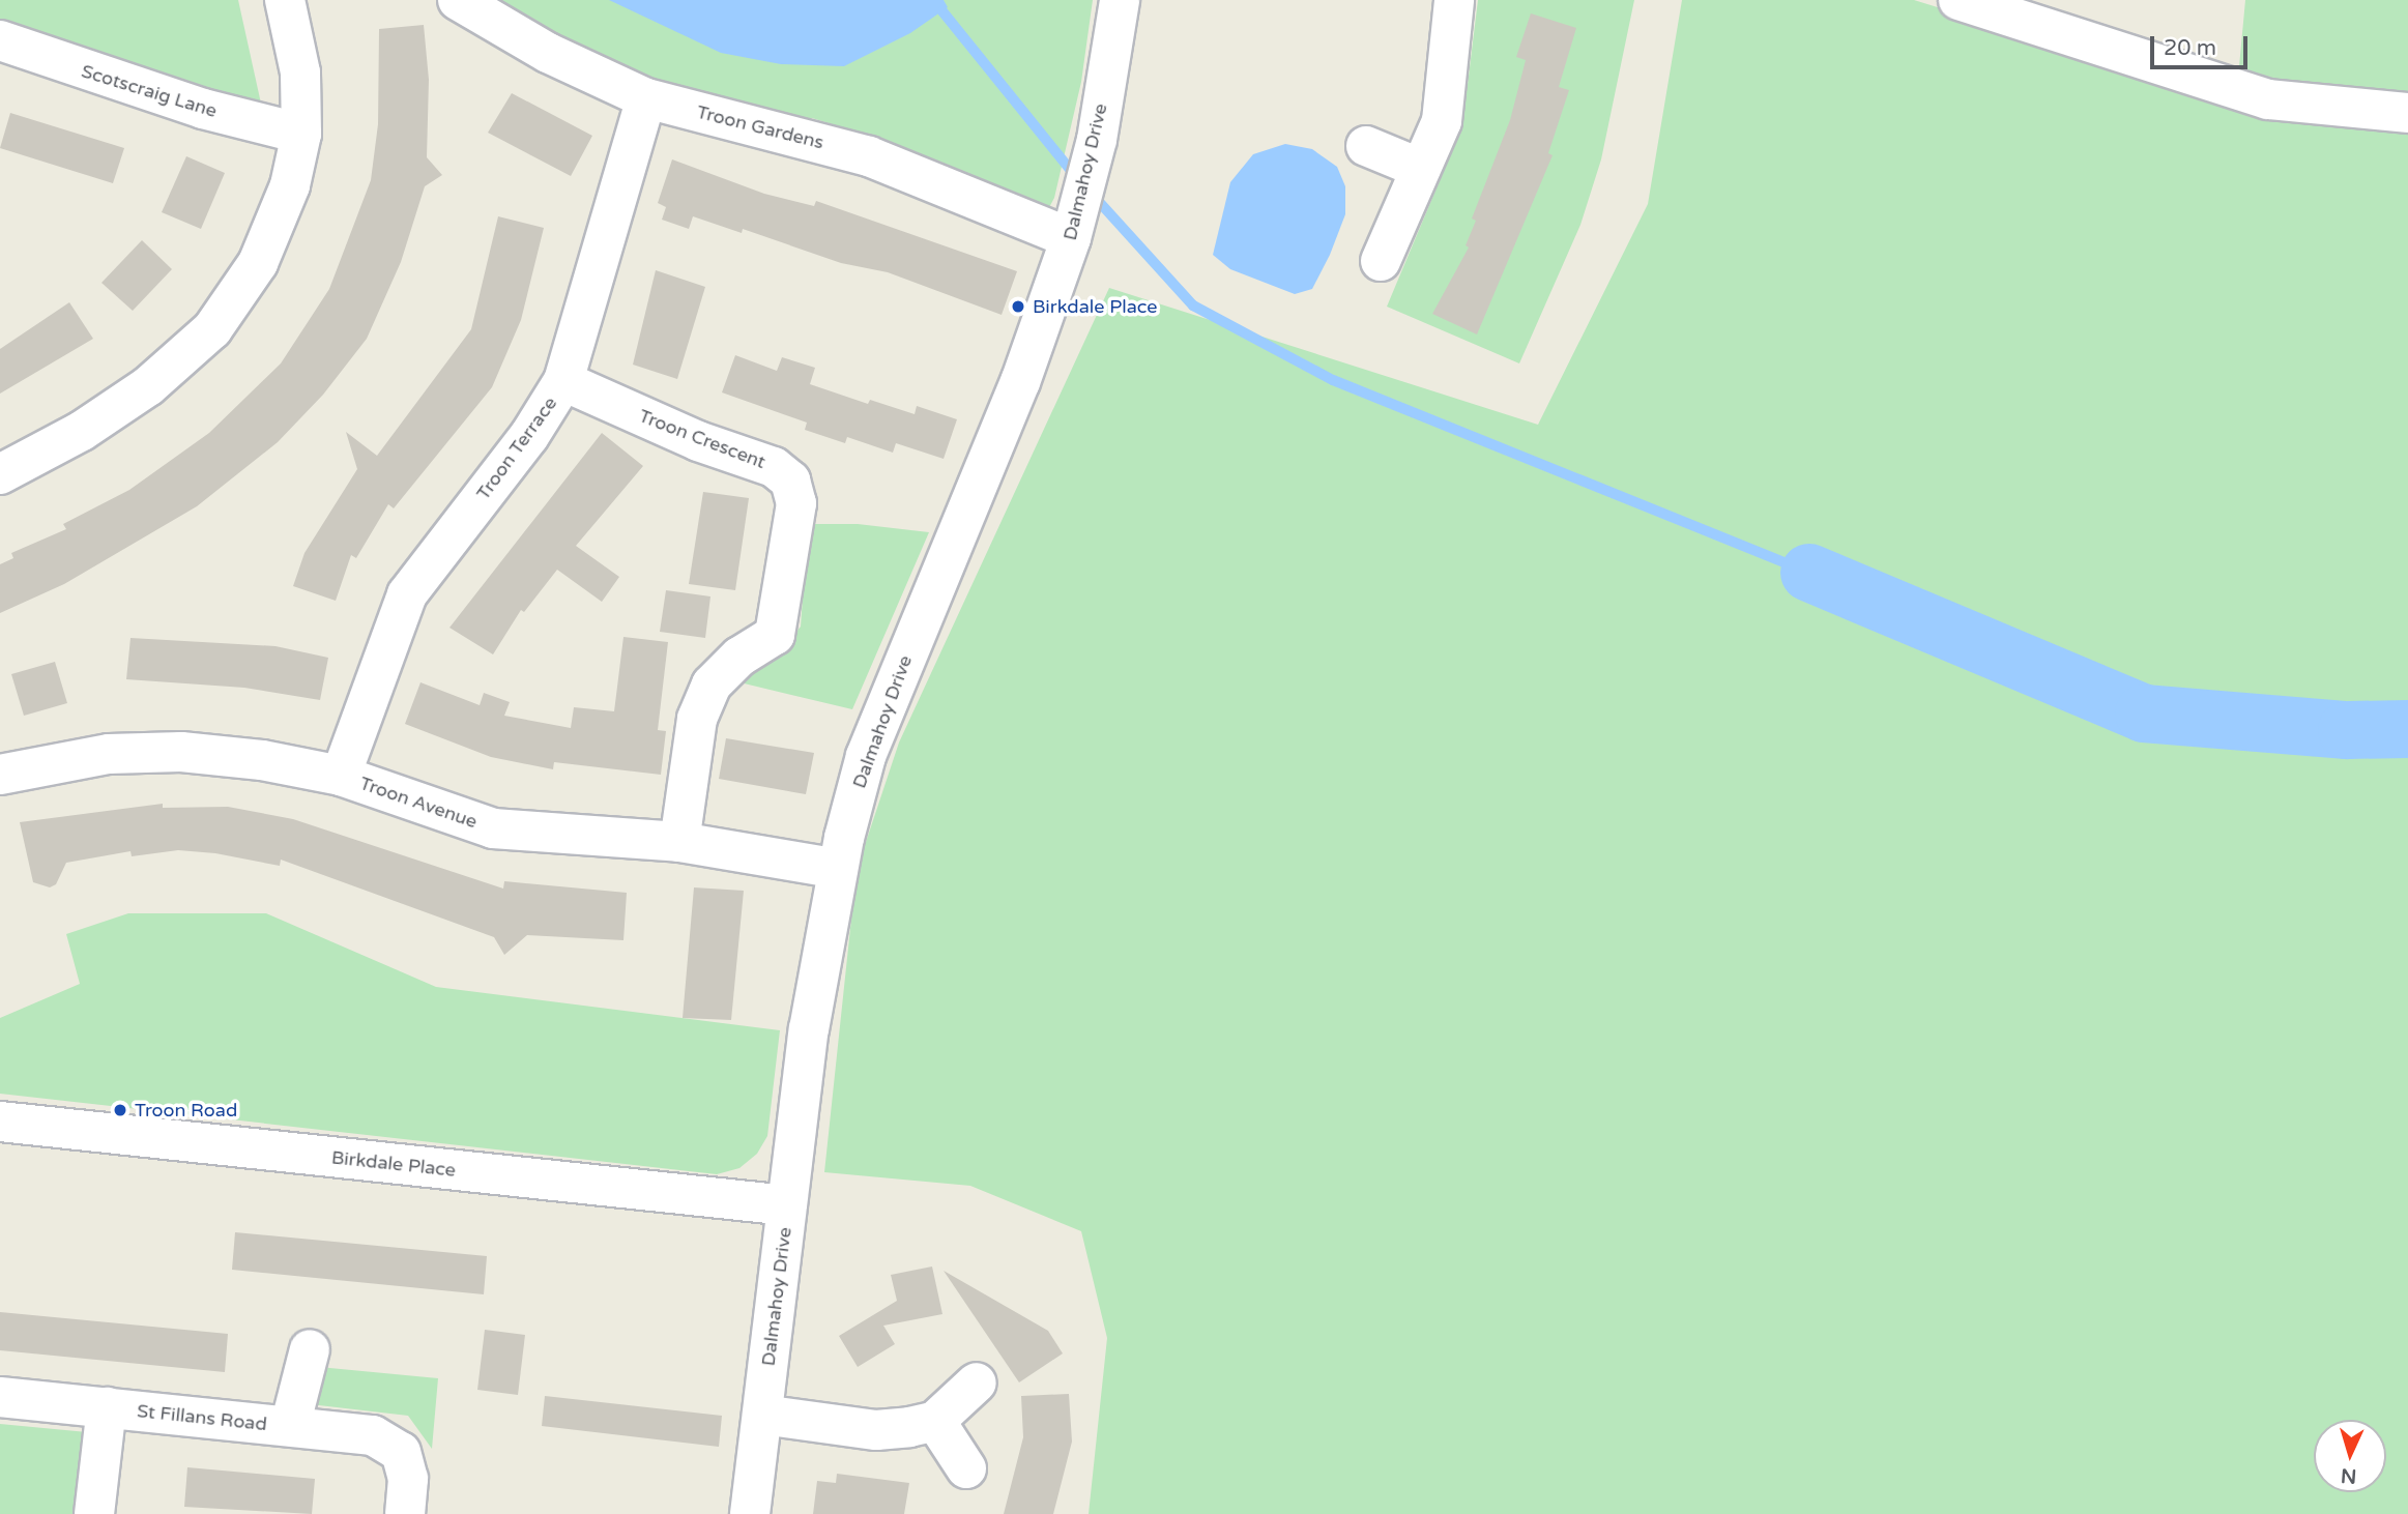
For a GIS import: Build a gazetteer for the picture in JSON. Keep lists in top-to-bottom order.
{
  "streets": {
    "street": [
      "Scotscraig Lane",
      "Troon Gardens",
      "Dalmahoy Drive",
      "Troon Crescent",
      "Troon Terrace",
      "Troon Avenue",
      "Birkdale Place",
      "St Fillans Road"
    ]
  },
  "crossings": [
    ["Troon Gardens", "Dalmahoy Drive"],
    ["Troon Gardens", "Troon Terrace"],
    ["Dalmahoy Drive", "Troon Avenue"],
    ["Dalmahoy Drive", "Birkdale Place"],
    ["Troon Crescent", "Troon Terrace"],
    ["Troon Crescent", "Troon Avenue"],
    ["Troon Terrace", "Troon Avenue"]
  ],
  "places": ["Birkdale Place", "Troon Road"],
  "scale_bar": "20 m",
  "north": "bottom"
}
